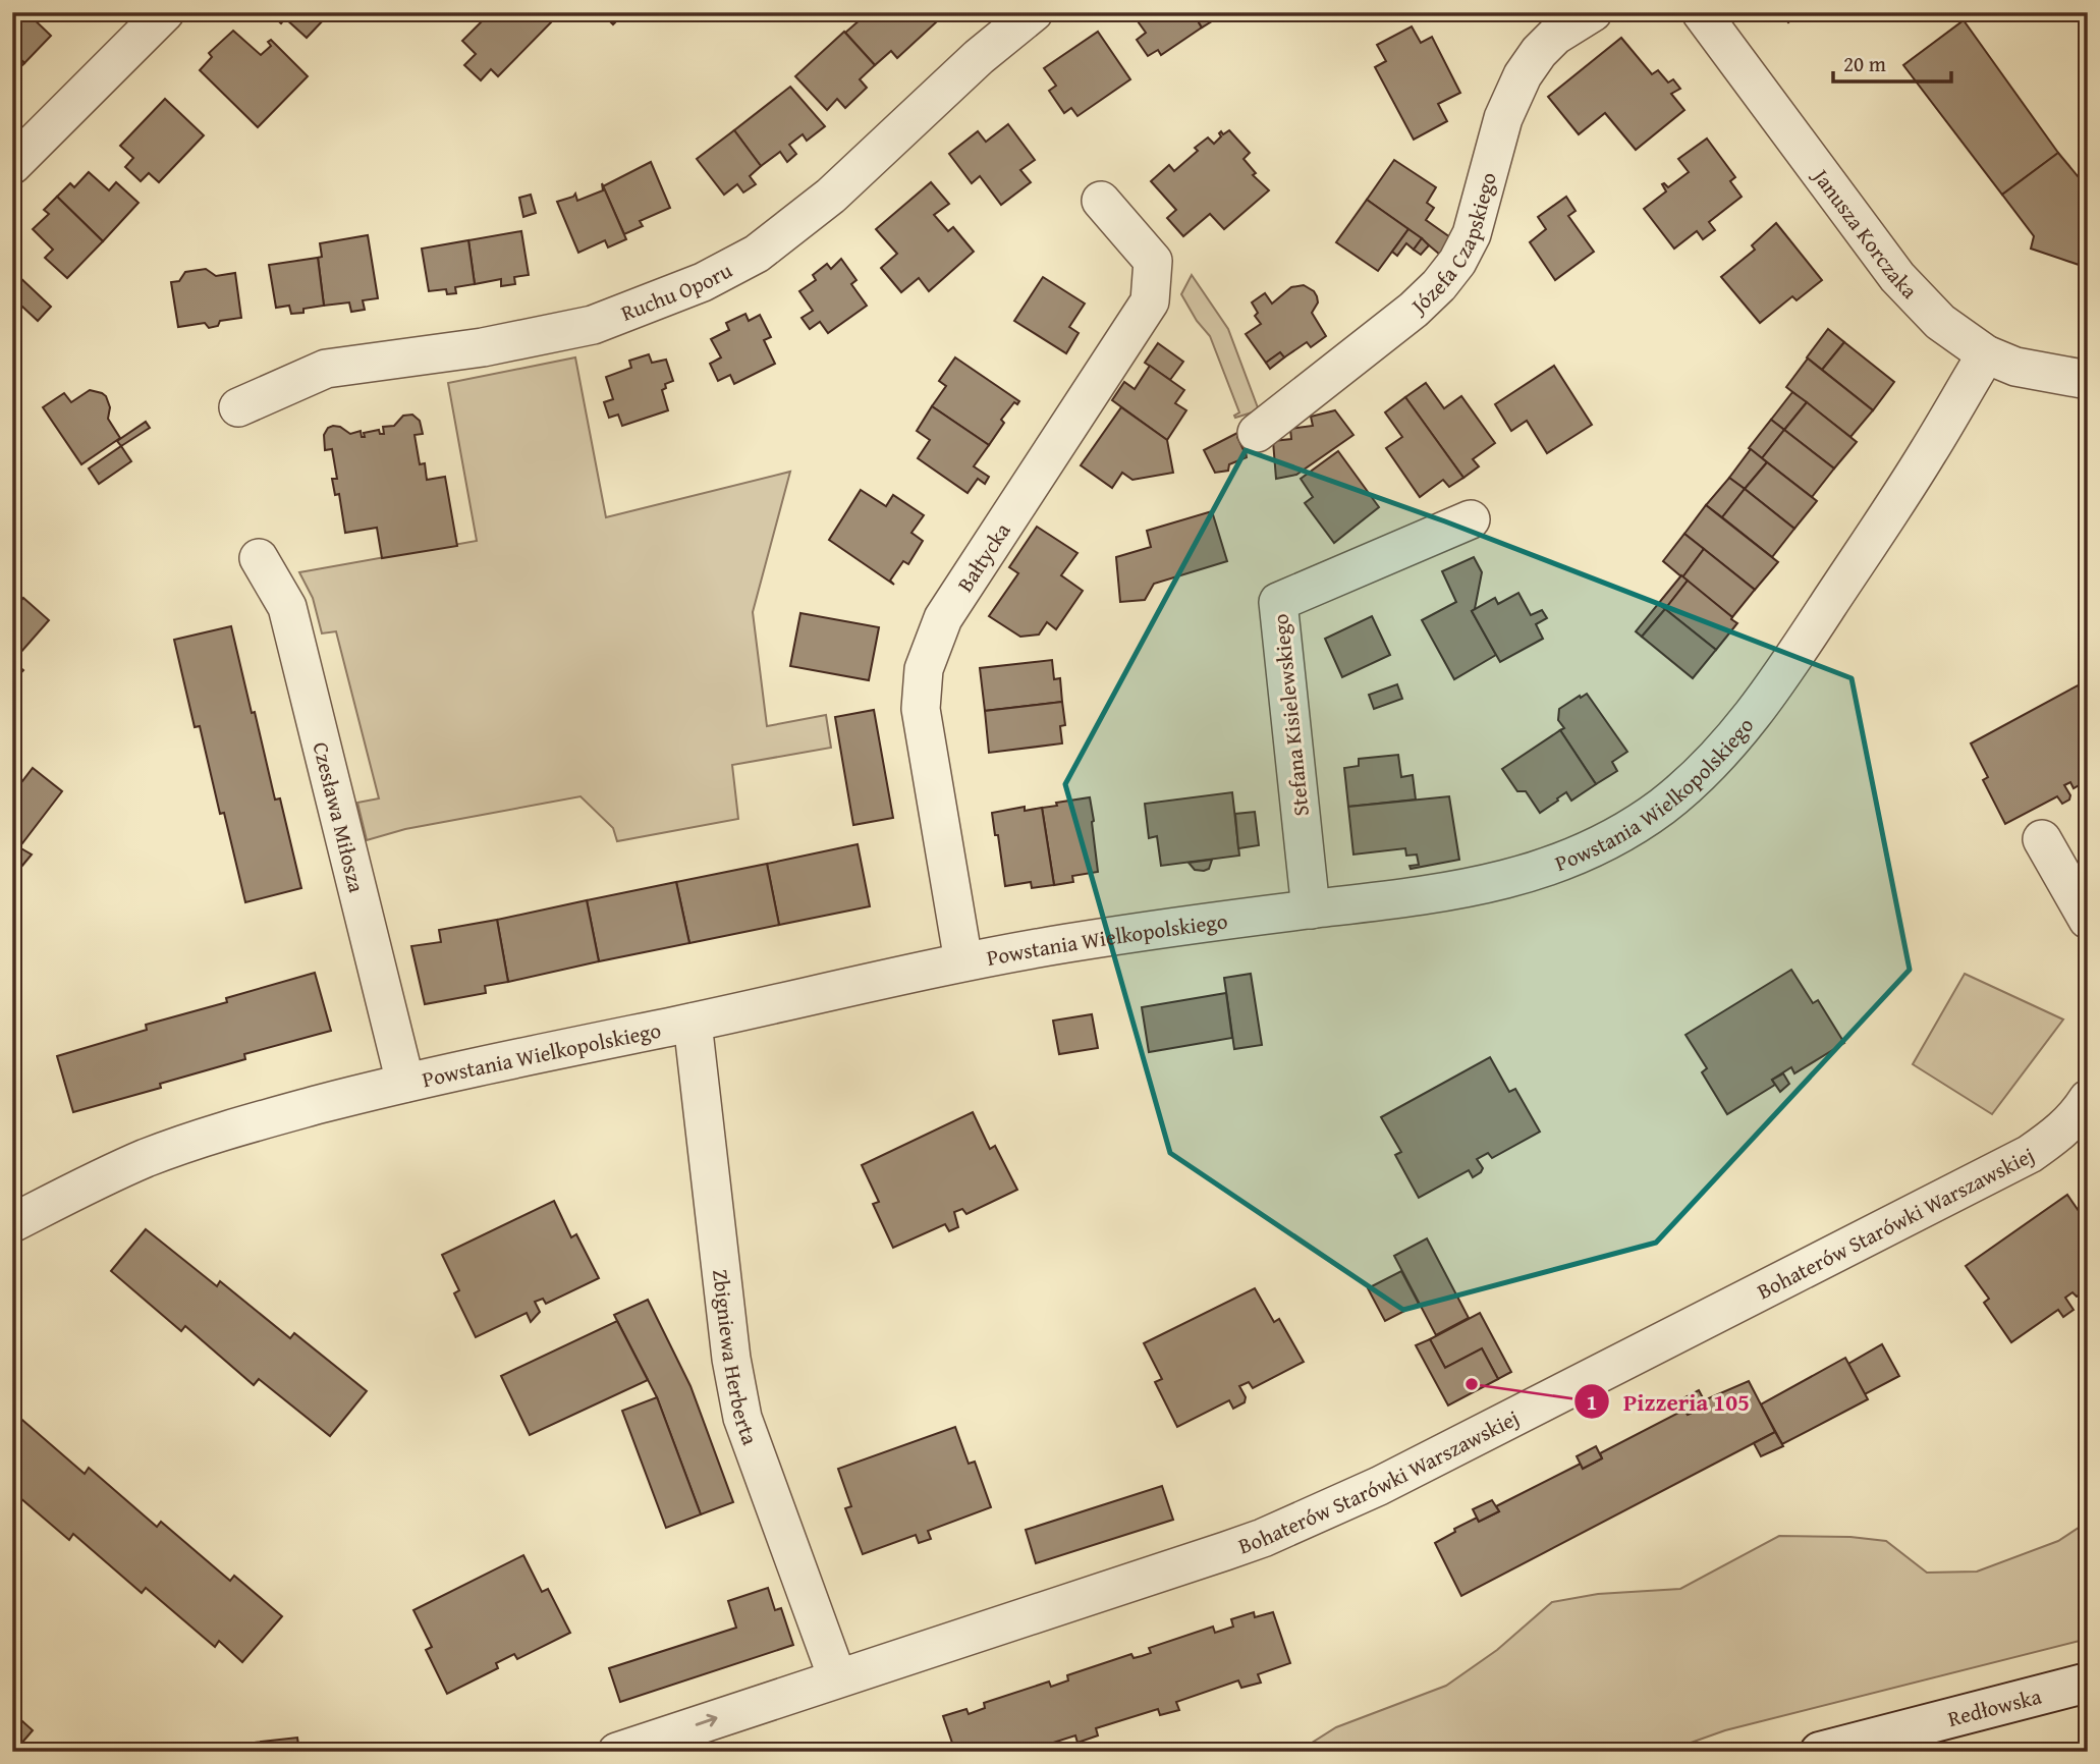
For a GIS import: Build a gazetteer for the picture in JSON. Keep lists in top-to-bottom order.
{
  "streets": {
    "street": [
      "Janusza Korczaka",
      "Józefa Czapskiego",
      "Ruchu Oporu",
      "Bałtycka",
      "Stefana Kisielewskiego",
      "Powstania Wielkopolskiego",
      "Czesława Miłosza",
      "Bohaterów Starówki Warszawskiej",
      "Zbigniewa Herberta",
      "Redłowska"
    ]
  },
  "crossings": [
    ["Janusza Korczaka", "Powstania Wielkopolskiego"],
    ["Bałtycka", "Powstania Wielkopolskiego"],
    ["Stefana Kisielewskiego", "Powstania Wielkopolskiego"],
    ["Powstania Wielkopolskiego", "Czesława Miłosza"],
    ["Powstania Wielkopolskiego", "Zbigniewa Herberta"],
    ["Bohaterów Starówki Warszawskiej", "Zbigniewa Herberta"]
  ],
  "places": ["Pizzeria 105"],
  "scale_bar": "20 m"
}
